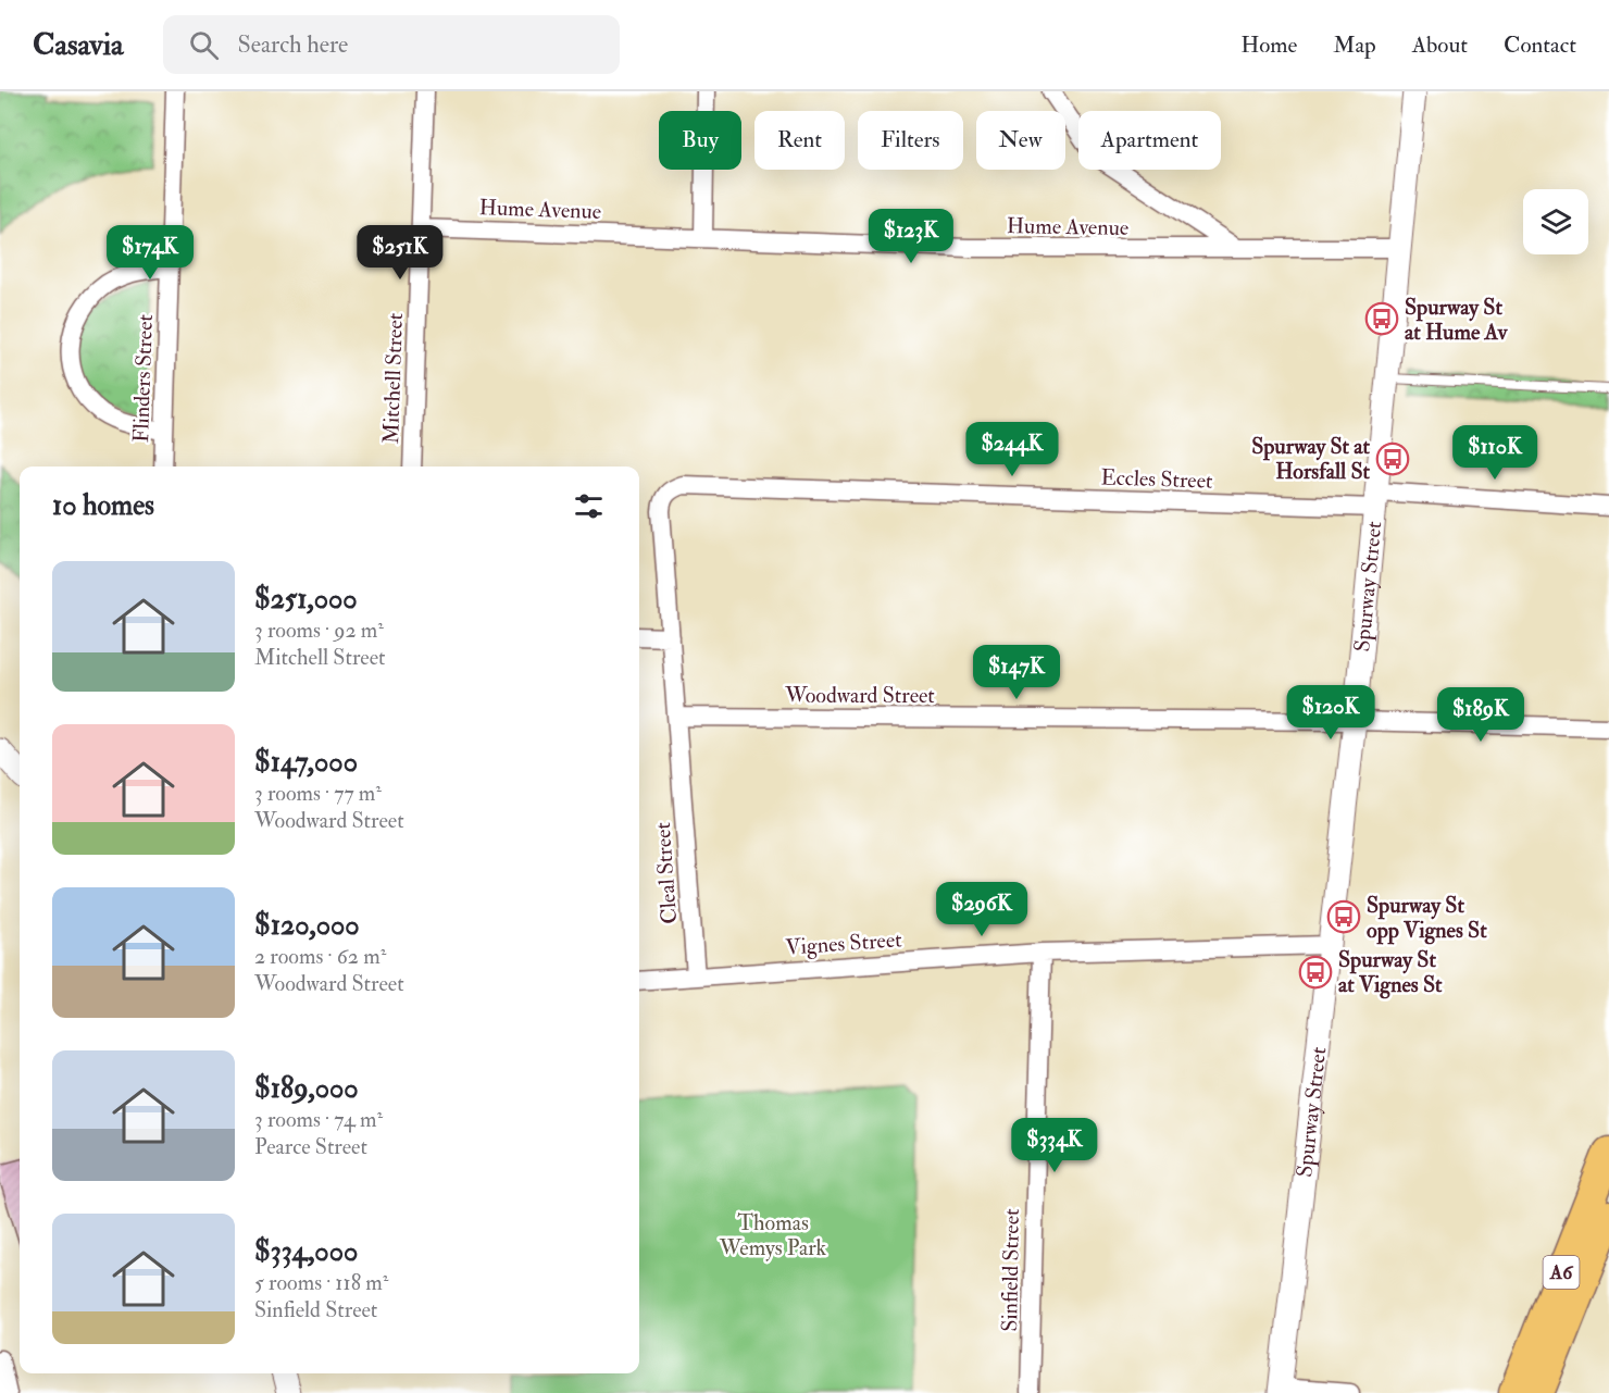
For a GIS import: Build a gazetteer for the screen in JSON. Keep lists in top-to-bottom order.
{
  "streets": {
    "highway": ["A6"],
    "street": [
      "Hume Avenue",
      "Flinders Street",
      "Mitchell Street",
      "Eccles Street",
      "Spurway Street",
      "Woodward Street",
      "Cleal Street",
      "Vignes Street",
      "Sinfield Street"
    ]
  },
  "crossings": [
    ["Hume Avenue", "Mitchell Street"],
    ["Hume Avenue", "Spurway Street"],
    ["Eccles Street", "Spurway Street"],
    ["Eccles Street", "Cleal Street"],
    ["Spurway Street", "Woodward Street"],
    ["Spurway Street", "Vignes Street"],
    ["Woodward Street", "Cleal Street"],
    ["Cleal Street", "Vignes Street"],
    ["Vignes Street", "Sinfield Street"]
  ],
  "parks": ["Thomas Wemys Park"],
  "places": {
    "bus stop": [
      "Spurway St at Hume Av",
      "Spurway St at Horsfall St",
      "Spurway St opp Vignes St",
      "Spurway St at Vignes St"
    ]
  },
  "page": {
    "header": "Casavia",
    "search": "Search here",
    "nav": [
      "Home",
      "Map",
      "About",
      "Contact"
    ],
    "chip": [
      "Buy",
      "Rent",
      "Filters",
      "New",
      "Apartment"
    ],
    "price": [
      "$123K",
      "$174K",
      "$251K",
      "$244K",
      "$110K",
      "$147K",
      "$120K",
      "$189K",
      "$296K",
      "$334K"
    ],
    "heading": "10 homes",
    "list": [
      {
        "name": "$251,000",
        "note": "3 rooms · 92 m² · Mitchell Street"
      },
      {
        "name": "$147,000",
        "note": "3 rooms · 77 m² · Woodward Street"
      },
      {
        "name": "$120,000",
        "note": "2 rooms · 62 m² · Woodward Street"
      },
      {
        "name": "$189,000",
        "note": "3 rooms · 74 m² · Pearce Street"
      },
      {
        "name": "$334,000",
        "note": "5 rooms · 118 m² · Sinfield Street"
      }
    ]
  }
}
